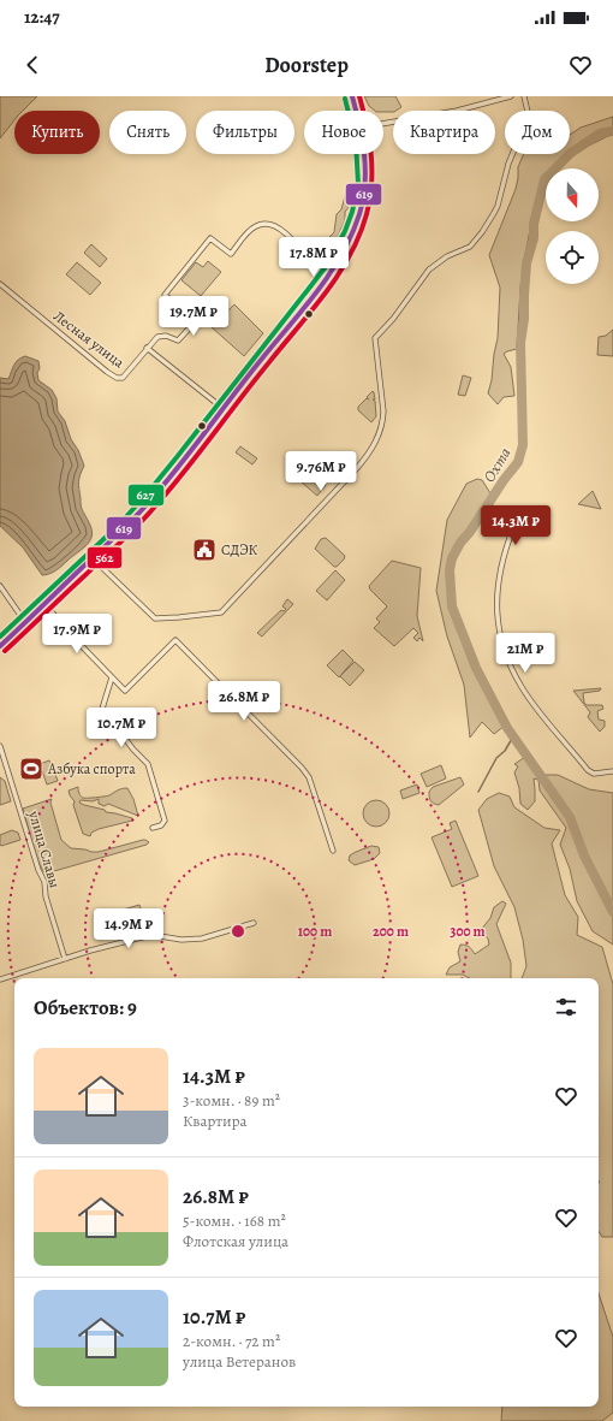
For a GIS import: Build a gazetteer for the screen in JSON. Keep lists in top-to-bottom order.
{
  "streets": {
    "street": ["Лесная улица", "улица Славы"]
  },
  "water": ["Охта"],
  "places": {
    "public building": ["СДЭК"],
    "sports": ["Азбука спорта"]
  },
  "lines": ["transit line 619", "transit line 562", "transit line 627"],
  "north": "bottom",
  "page": {
    "status": "12:47",
    "header": "Doorstep",
    "chip": [
      "Купить",
      "Снять",
      "Фильтры",
      "Новое",
      "Квартира",
      "Дом"
    ],
    "price": [
      "17.8M ₽",
      "19.7M ₽",
      "9.76M ₽",
      "14.3M ₽",
      "17.9M ₽",
      "21M ₽",
      "26.8M ₽",
      "10.7M ₽",
      "14.9M ₽"
    ],
    "heading": "Объектов: 9",
    "list": [
      {
        "name": "14.3M ₽",
        "note": "3-комн. · 89 m² · Квартира"
      },
      {
        "name": "26.8M ₽",
        "note": "5-комн. · 168 m² · Флотская улица"
      },
      {
        "name": "10.7M ₽",
        "note": "2-комн. · 72 m² · улица Ветеранов"
      }
    ]
  },
  "rings": ["100 m", "200 m", "300 m"]
}
